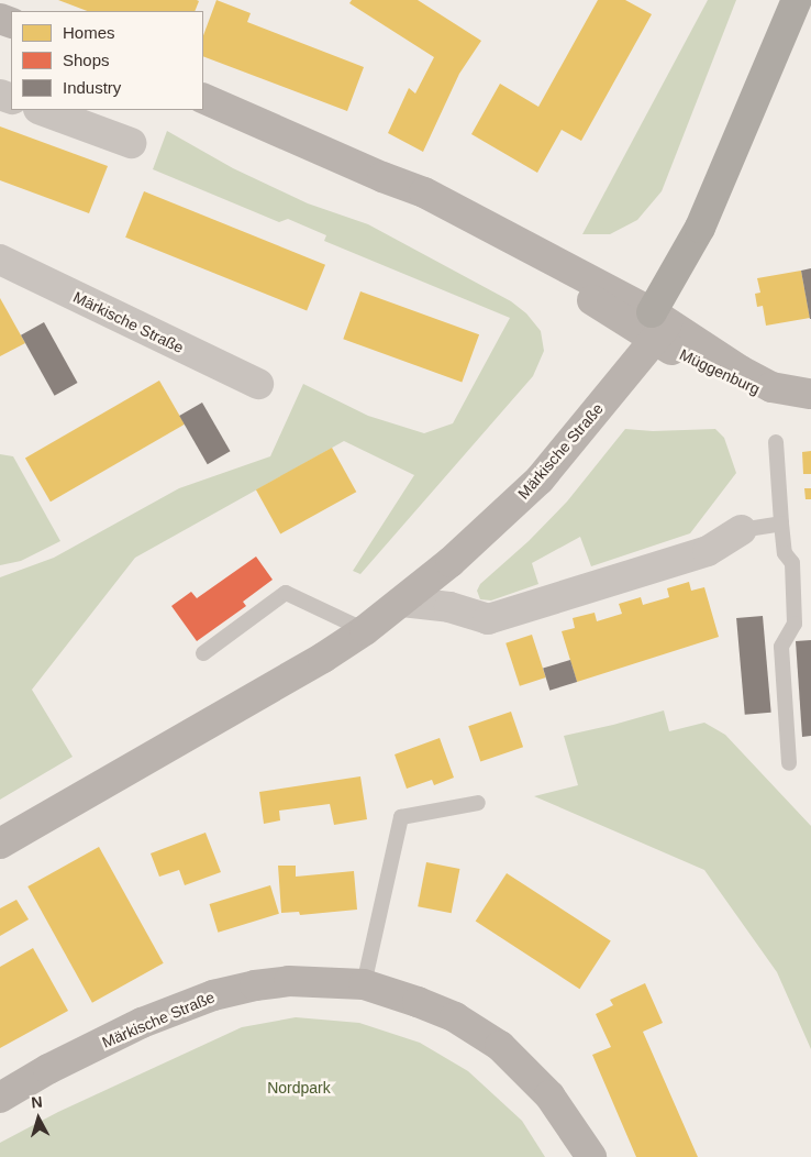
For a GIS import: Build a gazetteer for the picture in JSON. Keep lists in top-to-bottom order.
{
  "streets": {
    "main road": ["Märkische Straße", "Müggenburg"]
  },
  "crossings": [
    ["Märkische Straße", "Müggenburg"]
  ],
  "parks": ["Nordpark"],
  "legend": ["Homes", "Shops", "Industry"],
  "north": "top"
}
